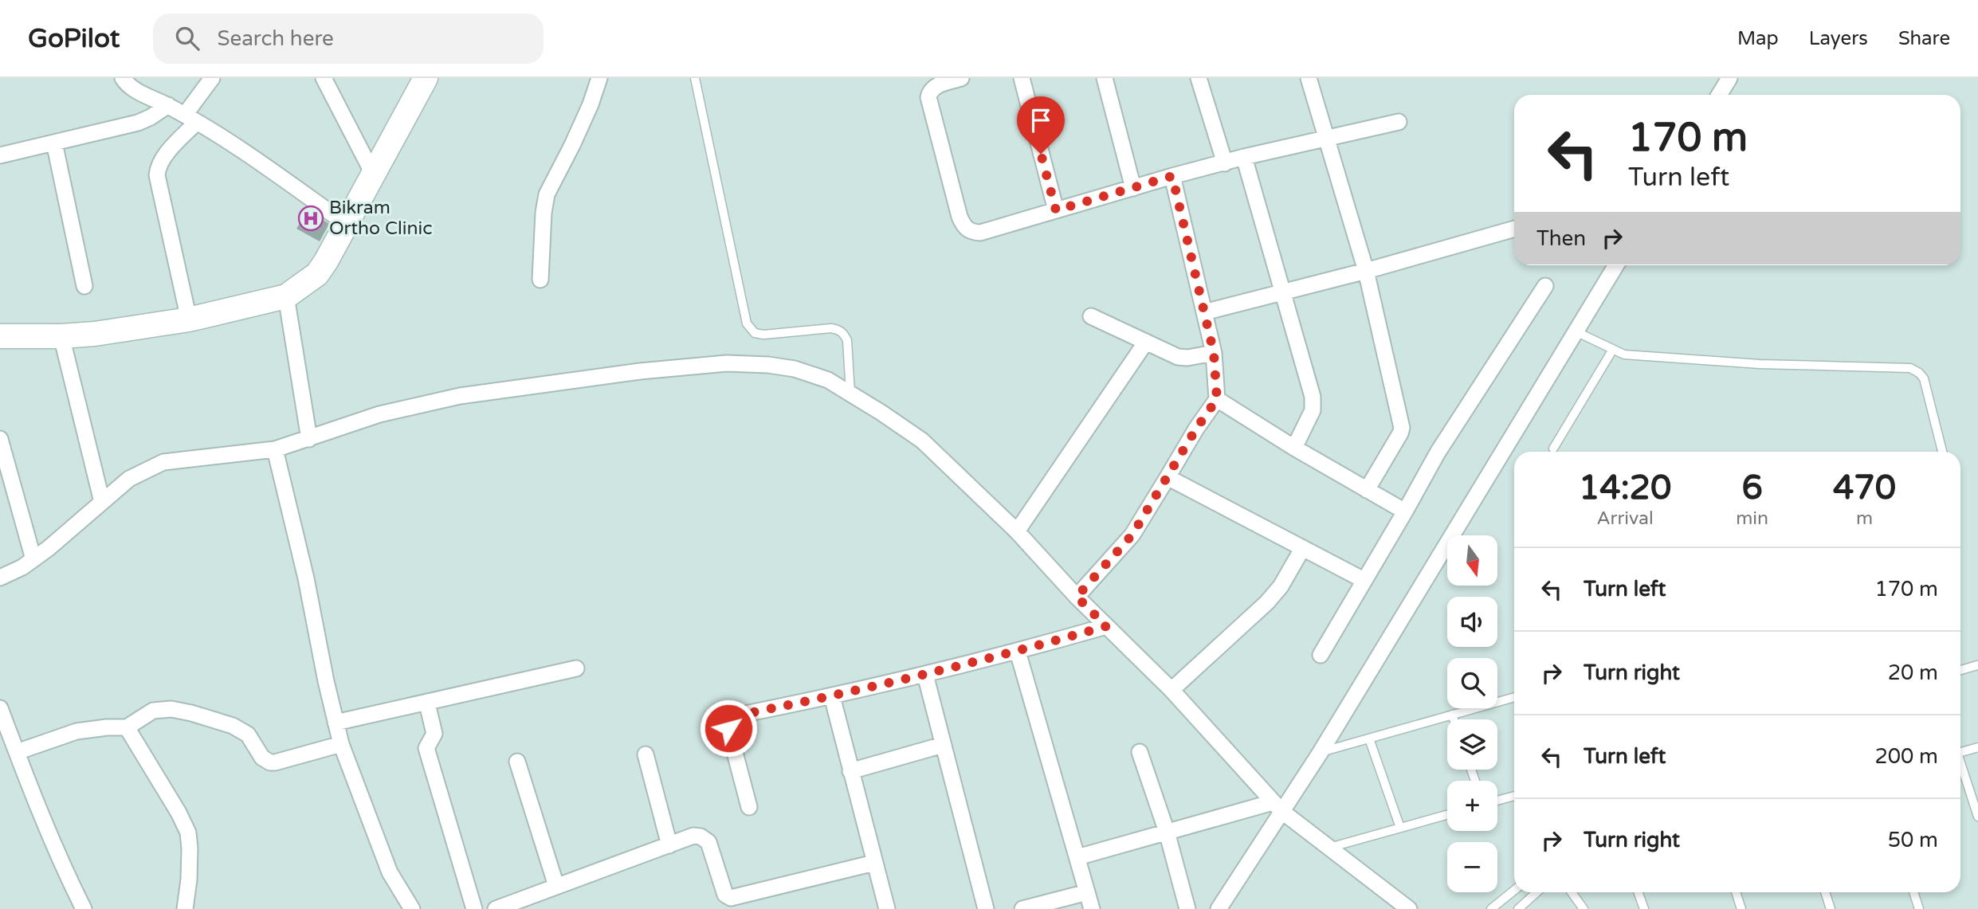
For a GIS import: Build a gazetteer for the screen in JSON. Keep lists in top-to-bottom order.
{
  "places": {
    "hospital": ["Bikram Ortho Clinic"]
  },
  "north": "bottom",
  "page": {
    "header": "GoPilot",
    "search": "Search here",
    "nav": ["Map", "Layers", "Share"],
    "turn": ["170 m", "Turn left"],
    "then": "Then",
    "eta": [
      "14:20",
      "Arrival",
      "6",
      "min",
      "470",
      "m"
    ],
    "map_buttons": ["+", "−"],
    "list": [
      {
        "name": "Turn left",
        "value": "170 m"
      },
      {
        "name": "Turn right",
        "value": "20 m"
      },
      {
        "name": "Turn left",
        "value": "200 m"
      },
      {
        "name": "Turn right",
        "value": "50 m"
      }
    ]
  }
}
